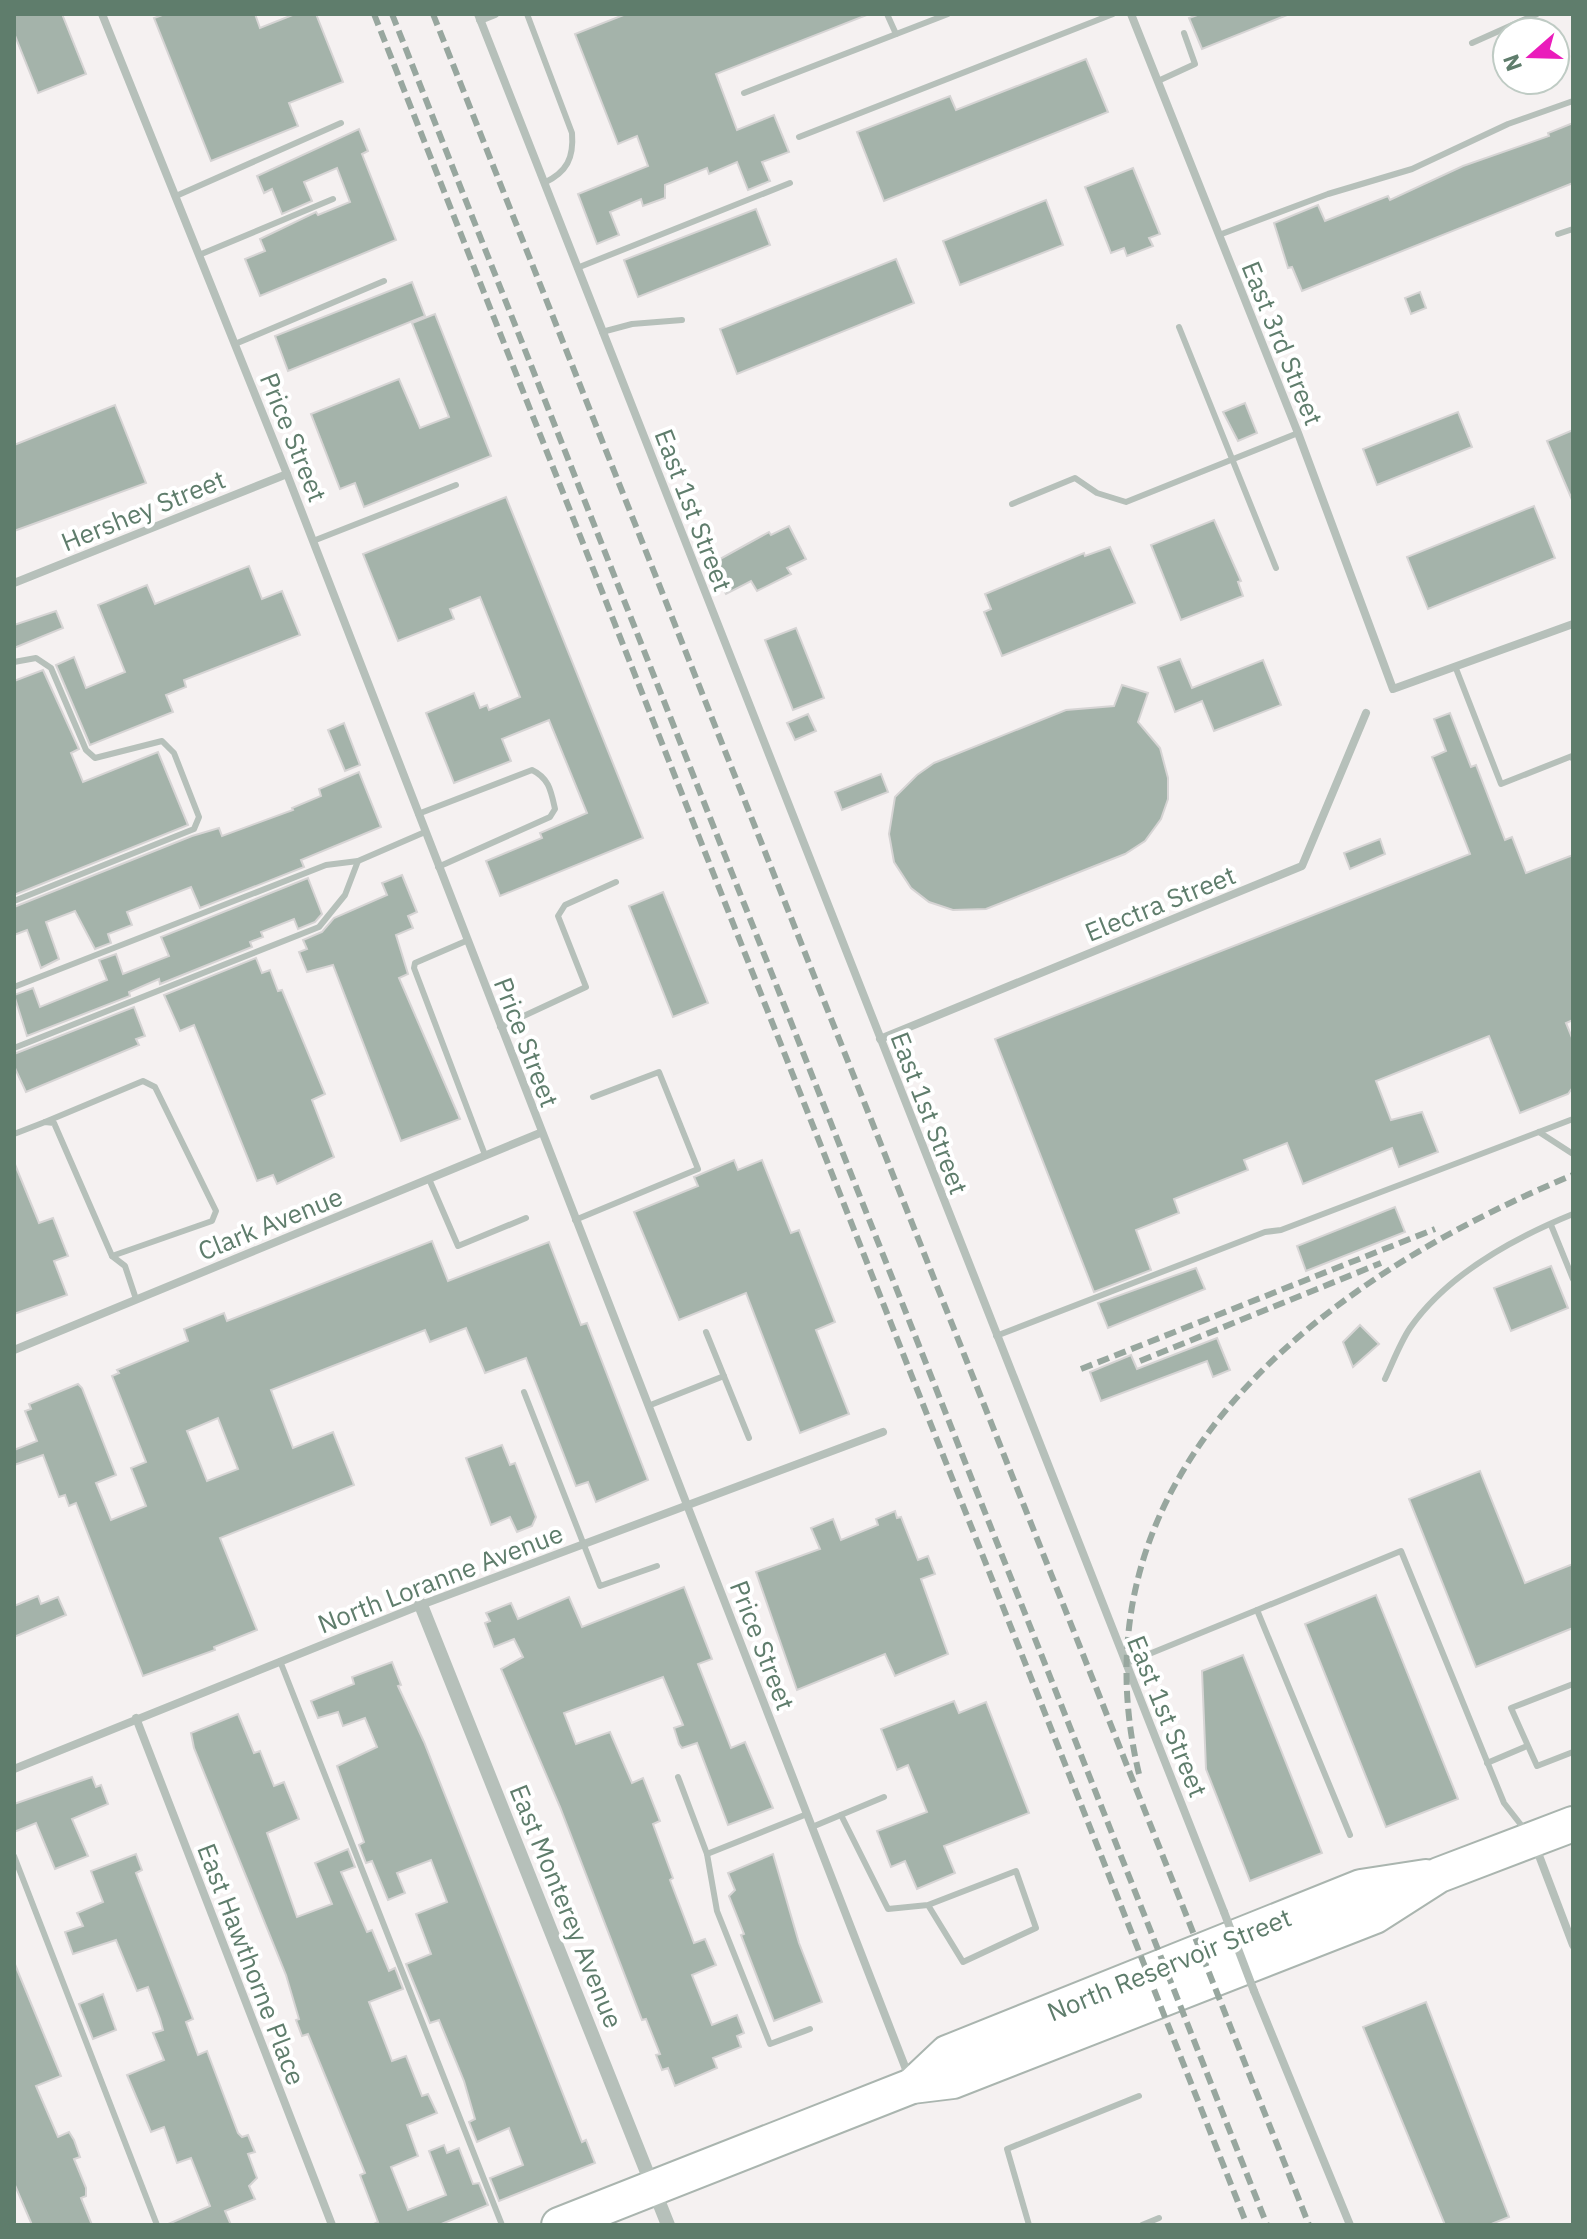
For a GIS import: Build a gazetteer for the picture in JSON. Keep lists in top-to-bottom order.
{
  "streets": {
    "main road": ["North Reservoir Street"],
    "street": [
      "East 3rd Street",
      "Price Street",
      "Hershey Street",
      "East 1st Street",
      "Electra Street",
      "Clark Avenue",
      "North Loranne Avenue",
      "East Monterey Avenue",
      "East Hawthorne Place"
    ]
  },
  "crossings": [
    ["Price Street", "Hershey Street"],
    ["Price Street", "Clark Avenue"],
    ["Price Street", "North Loranne Avenue"],
    ["Price Street", "North Reservoir Street"],
    ["East 1st Street", "Electra Street"],
    ["North Loranne Avenue", "East Monterey Avenue"],
    ["North Loranne Avenue", "East Hawthorne Place"],
    ["East Monterey Avenue", "North Reservoir Street"]
  ],
  "north": "left"
}
